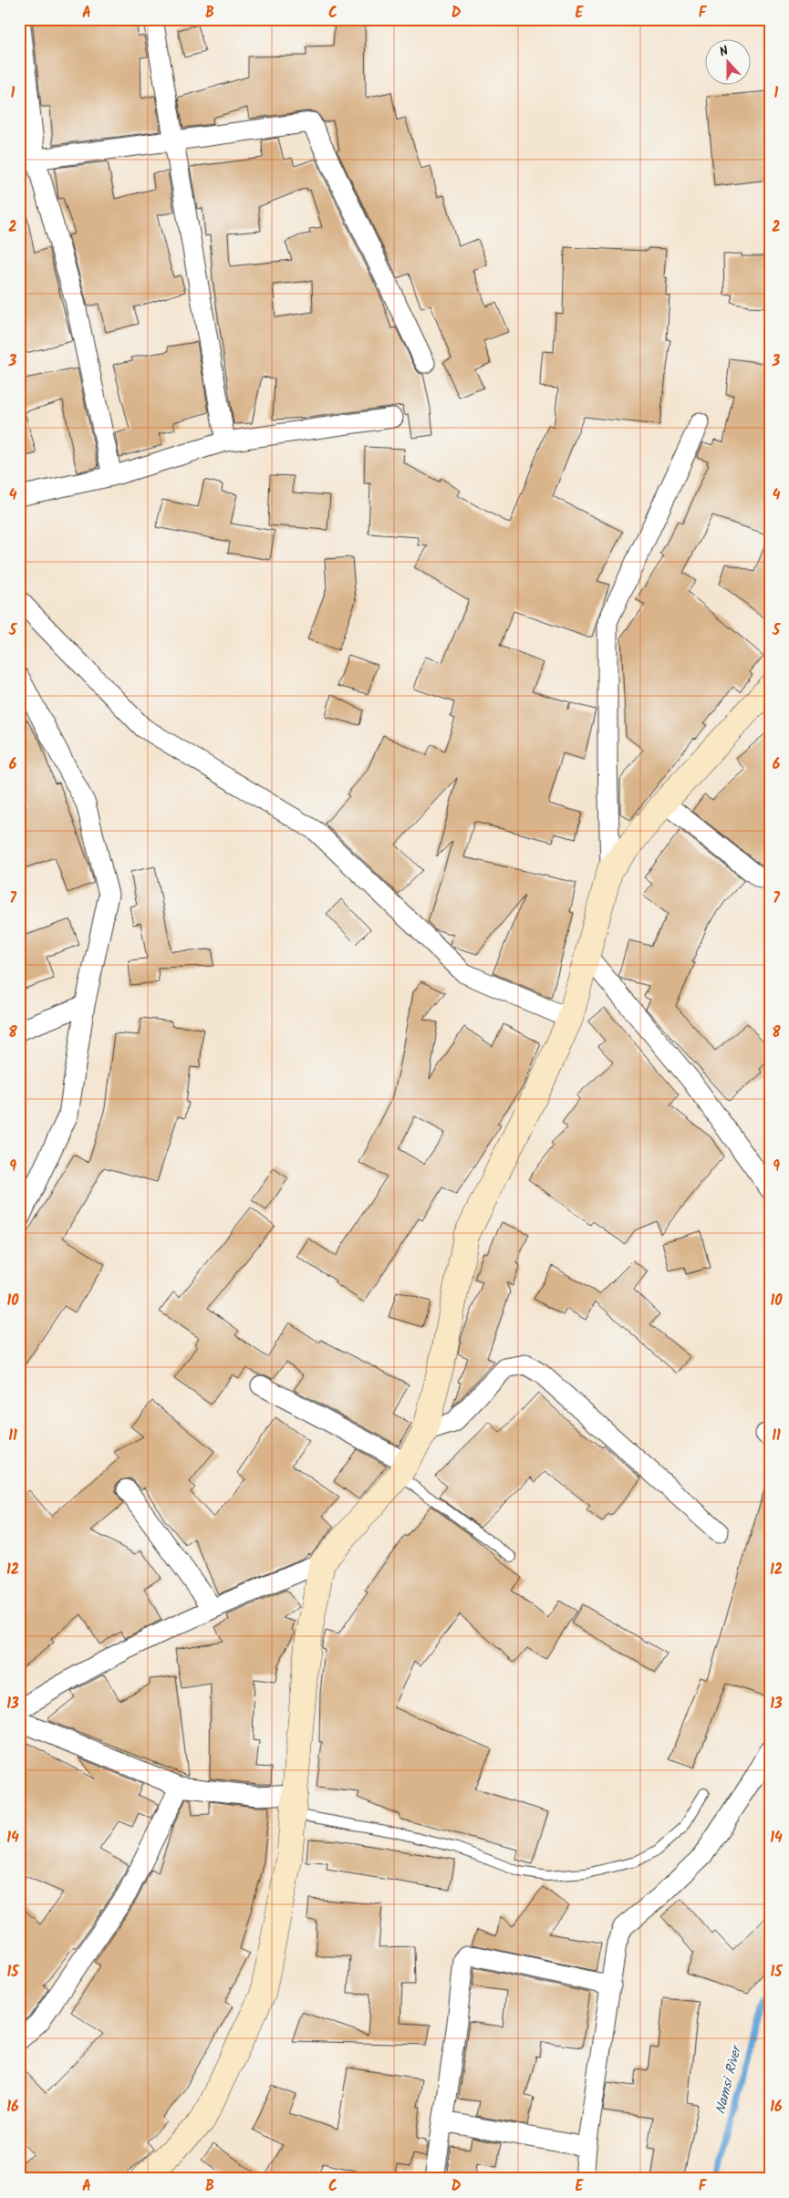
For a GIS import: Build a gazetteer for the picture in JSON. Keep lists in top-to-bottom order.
{
  "water": ["Namsi River"],
  "north": "top",
  "grid": {
    "columns": [
      "A",
      "B",
      "C",
      "D",
      "E",
      "F"
    ],
    "rows": [
      "1",
      "2",
      "3",
      "4",
      "5",
      "6",
      "7",
      "8",
      "9",
      "10",
      "11",
      "12",
      "13",
      "14",
      "15",
      "16"
    ]
  }
}
